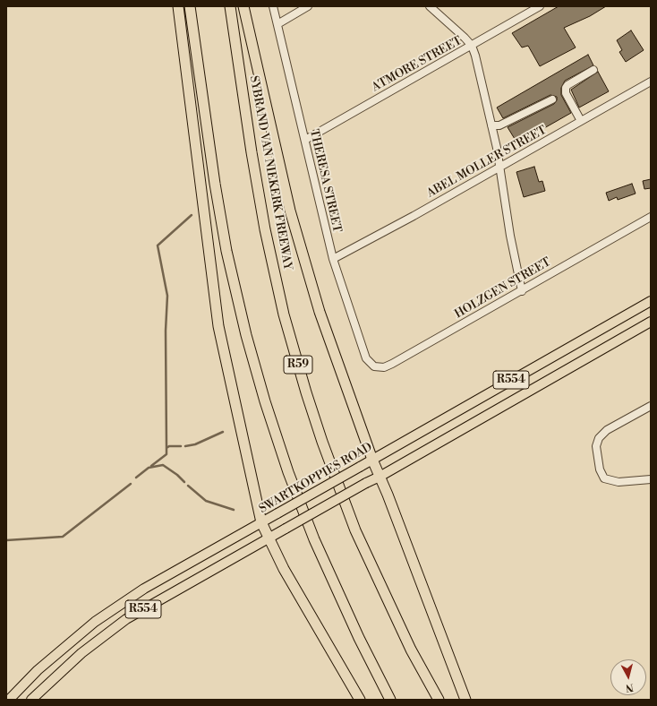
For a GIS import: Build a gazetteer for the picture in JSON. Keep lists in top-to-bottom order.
{
  "streets": {
    "highway": ["SYBRAND VAN NIEKERK FREEWAY", "R59"],
    "main road": ["R554", "SWARTKOPPIES ROAD"],
    "street": [
      "ATMORE STREET",
      "ABEL MOLLER STREET",
      "THERESA STREET",
      "HOLZGEN STREET"
    ]
  },
  "crossings": [
    ["ATMORE STREET", "THERESA STREET"],
    ["ABEL MOLLER STREET", "THERESA STREET"],
    ["THERESA STREET", "HOLZGEN STREET"]
  ],
  "north": "bottom"
}
